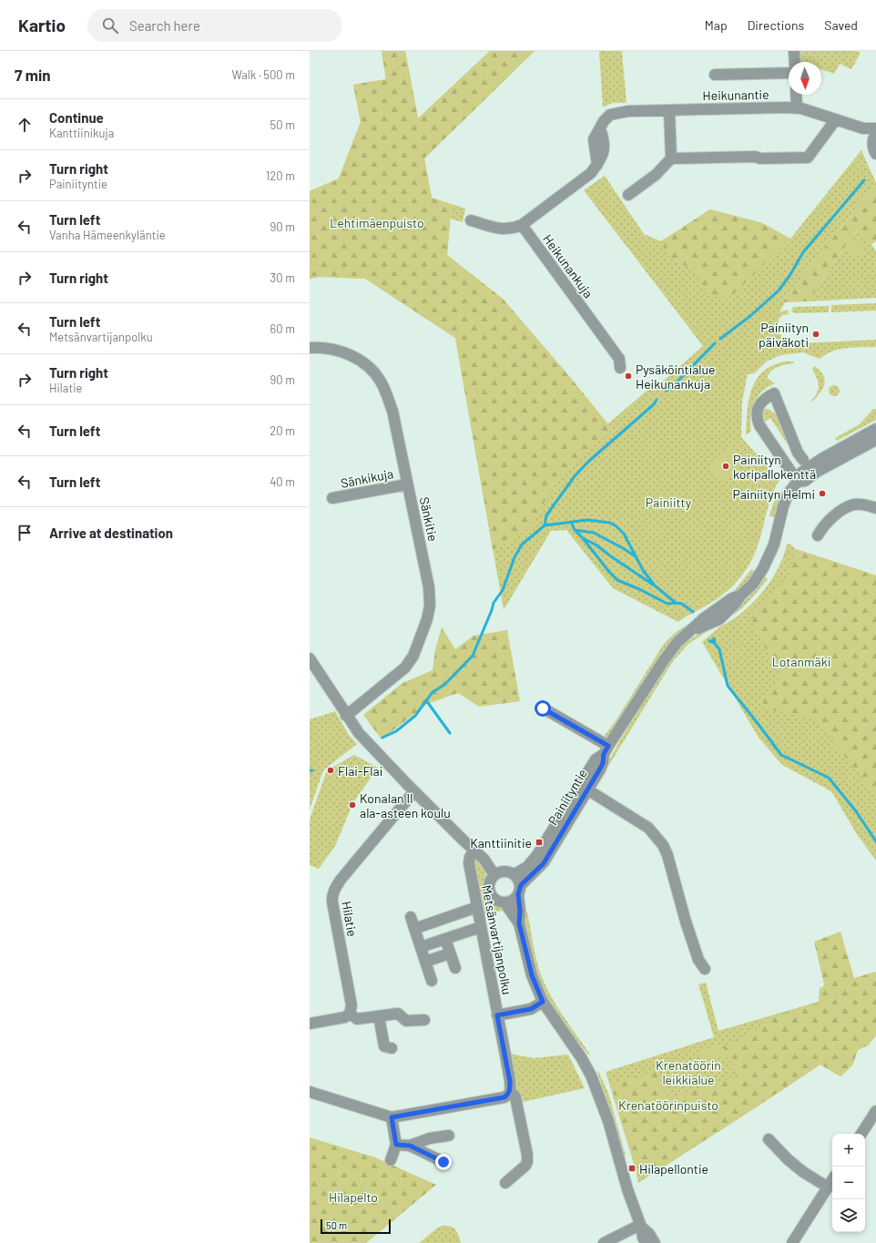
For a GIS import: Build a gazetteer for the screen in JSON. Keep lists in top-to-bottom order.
{
  "streets": {
    "street": [
      "Heikunantie",
      "Heikunankuja",
      "Sänkikuja",
      "Sänkitie",
      "Painiityntie",
      "Hilatie",
      "Metsänvartijanpolku"
    ]
  },
  "crossings": [
    ["Heikunantie", "Heikunankuja"],
    ["Sänkikuja", "Sänkitie"]
  ],
  "parks": [
    "Lehtimäenpuisto",
    "Painiitty",
    "Lotanmäki",
    "Krenatöörin leikkialue",
    "Krenatöörinpuisto",
    "Hilapelto"
  ],
  "places": {
    "other": [
      "Painiityn päiväkoti",
      "Pysäköintialue Heikunankuja",
      "Painiityn koripallokenttä",
      "Painiityn Helmi",
      "Flai-Flai",
      "Konalan II ala-asteen koulu"
    ],
    "transit": ["Kanttiinitie", "Hilapellontie"]
  },
  "scale_bar": "50 m",
  "north": "bottom",
  "page": {
    "header": "Kartio",
    "search": "Search here",
    "nav": ["Map", "Directions", "Saved"],
    "heading": ["7 min", "Walk · 500 m"],
    "list": [
      ["Continue", "Kanttiinikuja", "50 m"],
      ["Turn right", "Painiityntie", "120 m"],
      ["Turn left", "Vanha Hämeenkyläntie", "90 m"],
      ["Turn right", "30 m"],
      ["Turn left", "Metsänvartijanpolku", "60 m"],
      ["Turn right", "Hilatie", "90 m"],
      ["Turn left", "20 m"],
      ["Turn left", "40 m"],
      "Arrive at destination"
    ],
    "map_buttons": ["+", "−"],
    "scale": "50 m"
  }
}
